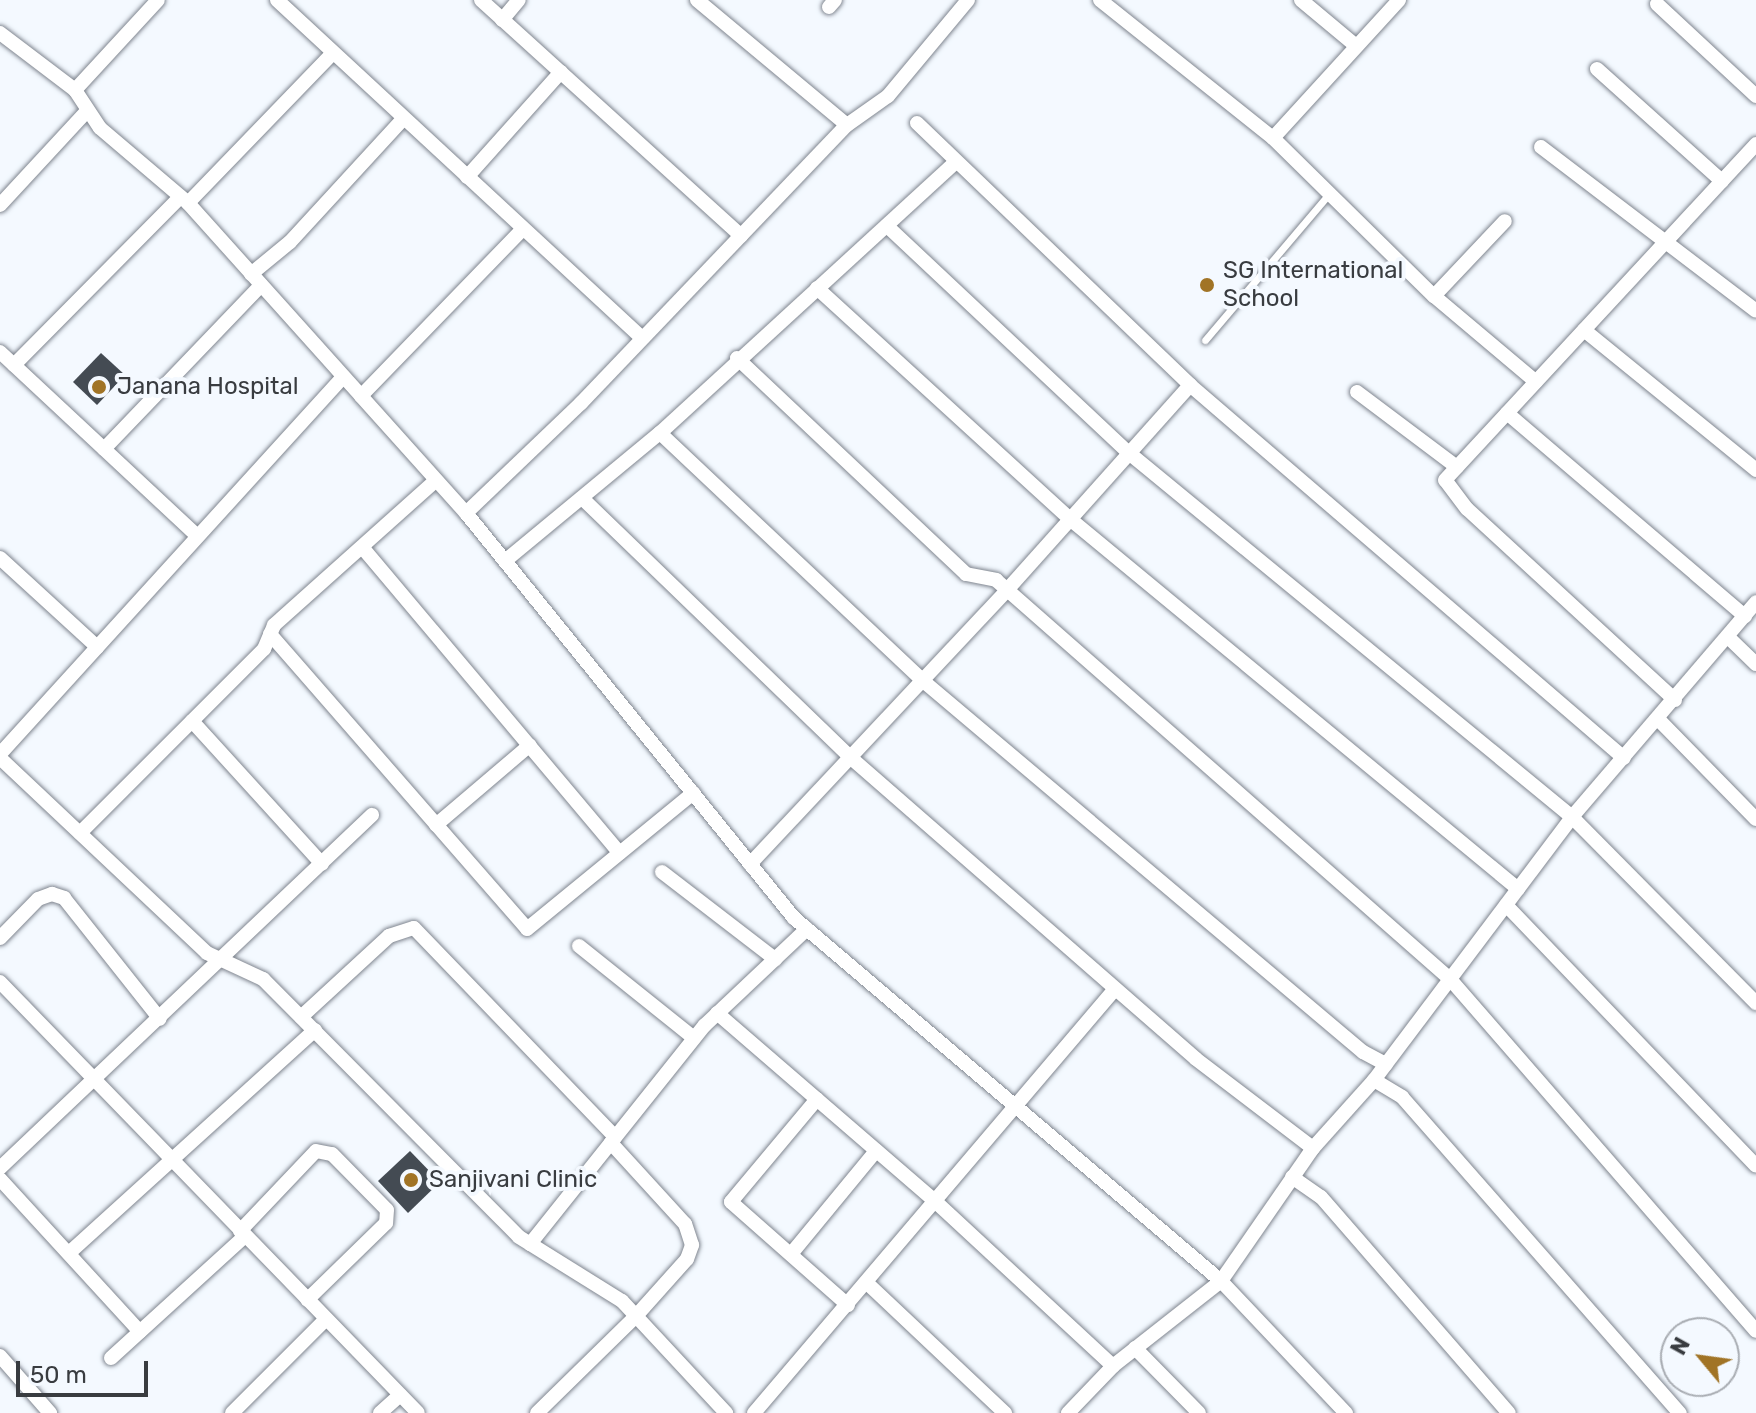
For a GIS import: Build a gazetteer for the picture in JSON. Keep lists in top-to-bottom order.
{
  "places": ["SG International School", "Janana Hospital", "Sanjivani Clinic"],
  "scale_bar": "50 m",
  "north": "top left"
}
